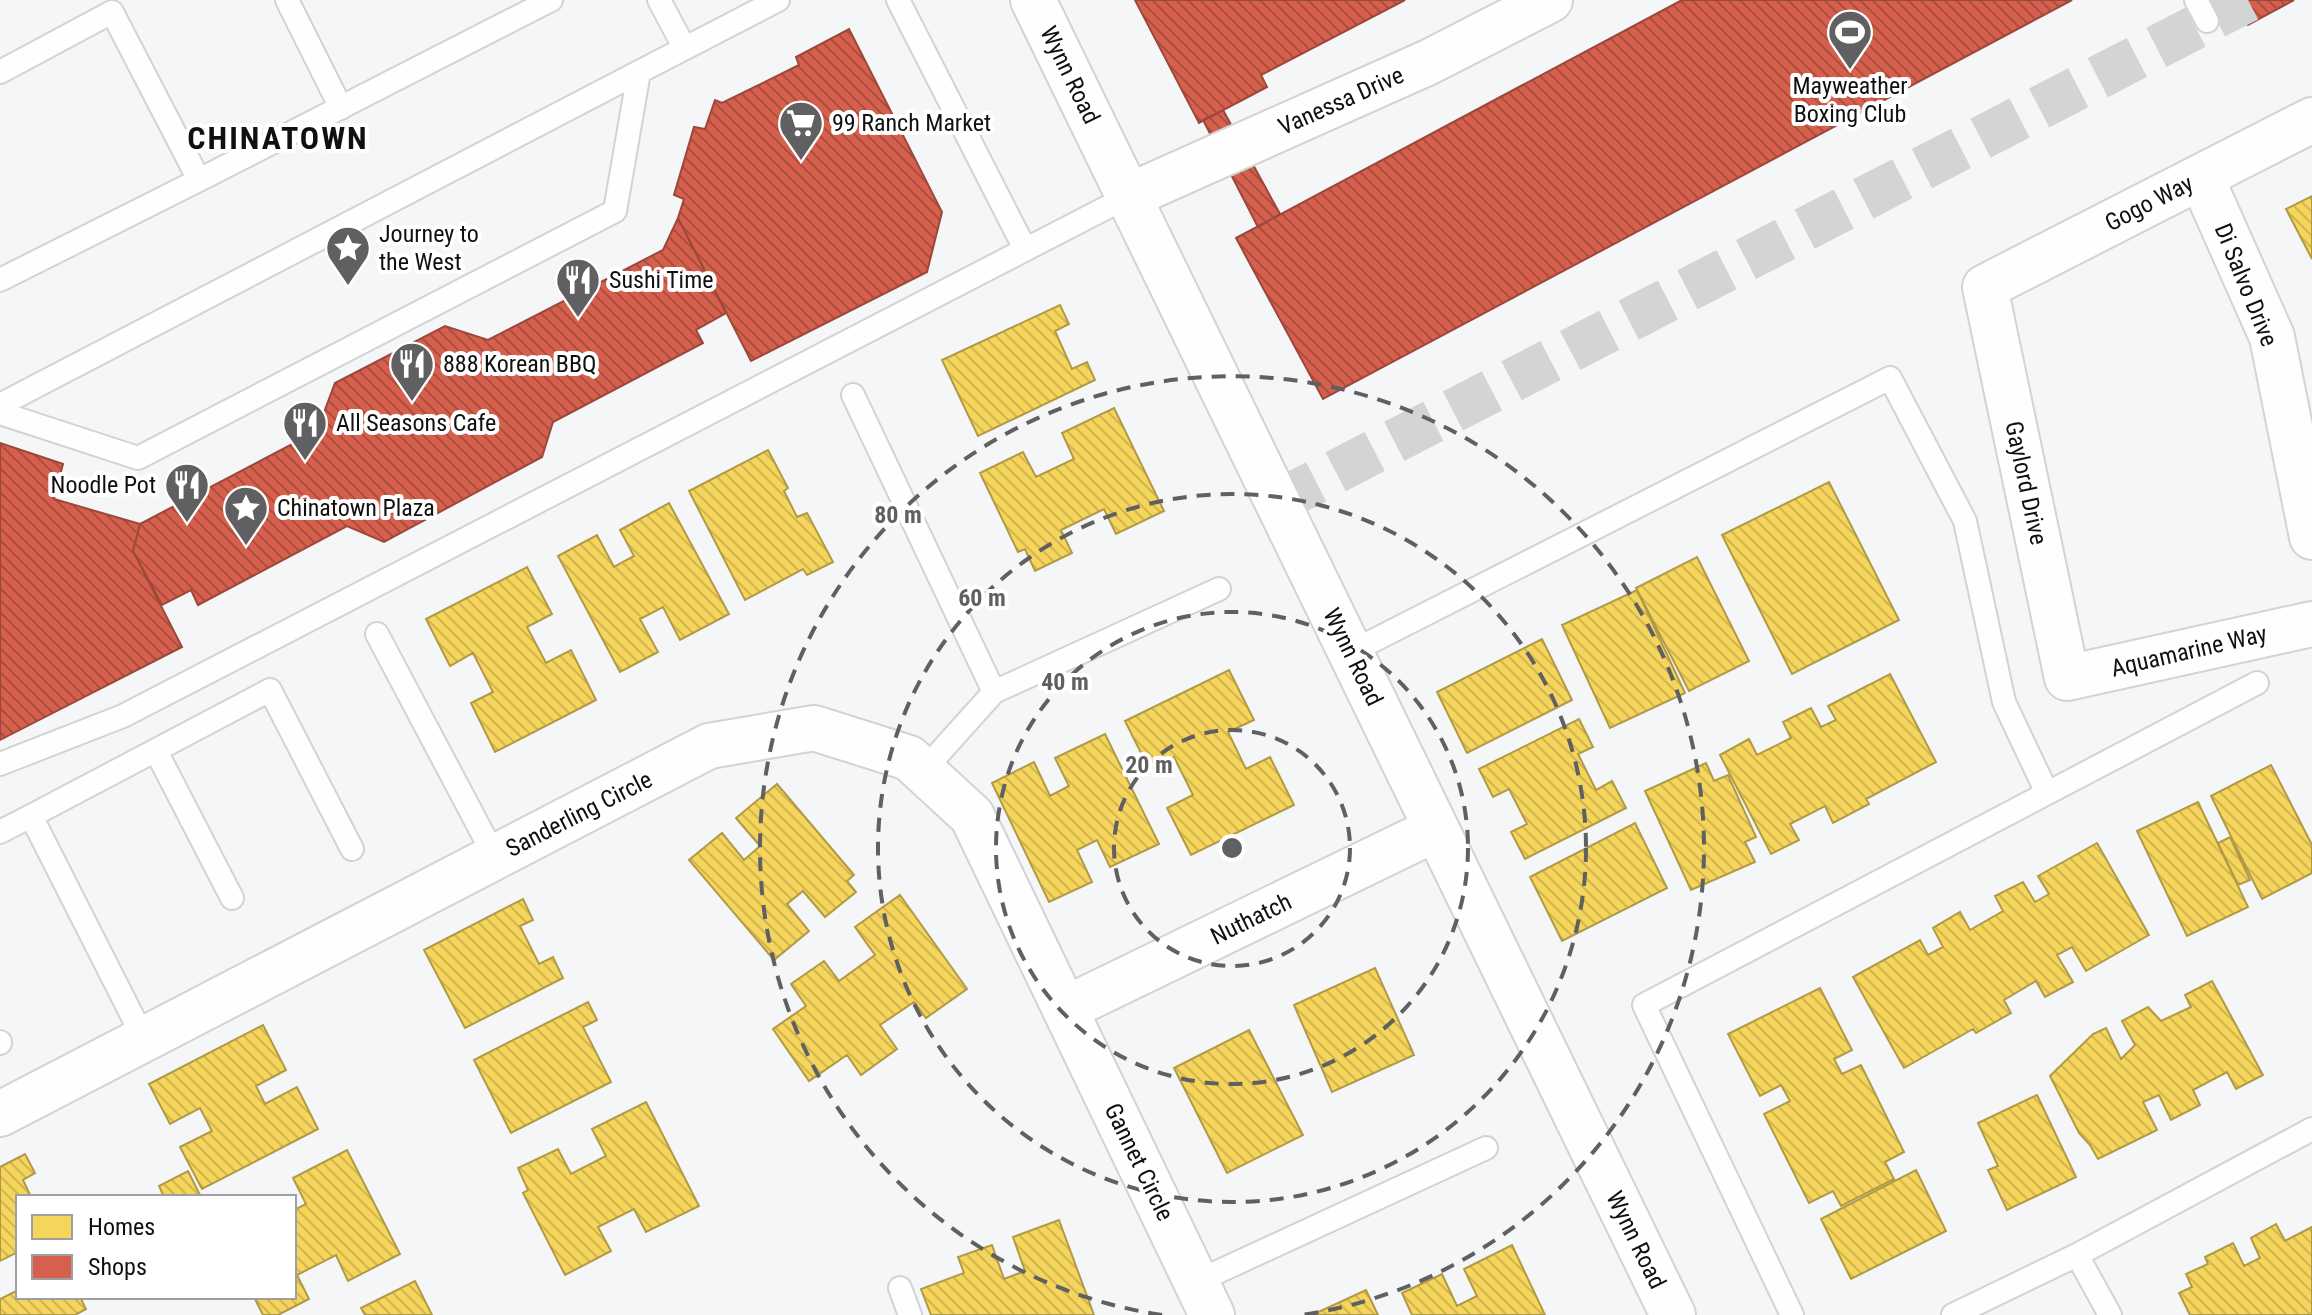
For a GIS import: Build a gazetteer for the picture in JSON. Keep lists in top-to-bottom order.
{
  "streets": {
    "street": [
      "Wynn Road",
      "Vanessa Drive",
      "Gogo Way",
      "Di Salvo Drive",
      "Gaylord Drive",
      "Aquamarine Way",
      "Sanderling Circle",
      "Nuthatch",
      "Gannet Circle"
    ]
  },
  "crossings": [
    ["Wynn Road", "Vanessa Drive"],
    ["Wynn Road", "Nuthatch"],
    ["Gogo Way", "Di Salvo Drive"],
    ["Gogo Way", "Gaylord Drive"],
    ["Gaylord Drive", "Aquamarine Way"],
    ["Sanderling Circle", "Nuthatch"],
    ["Sanderling Circle", "Gannet Circle"],
    ["Nuthatch", "Gannet Circle"]
  ],
  "districts": ["CHINATOWN"],
  "places": {
    "sports": ["Mayweather Boxing Club"],
    "supermarket": ["99 Ranch Market"],
    "place": ["Journey to the West", "Chinatown Plaza"],
    "restaurant": [
      "Sushi Time",
      "888 Korean BBQ",
      "All Seasons Cafe",
      "Noodle Pot"
    ]
  },
  "legend": ["Homes", "Shops"],
  "rings": [
    "80 m",
    "60 m",
    "40 m",
    "20 m"
  ]
}
